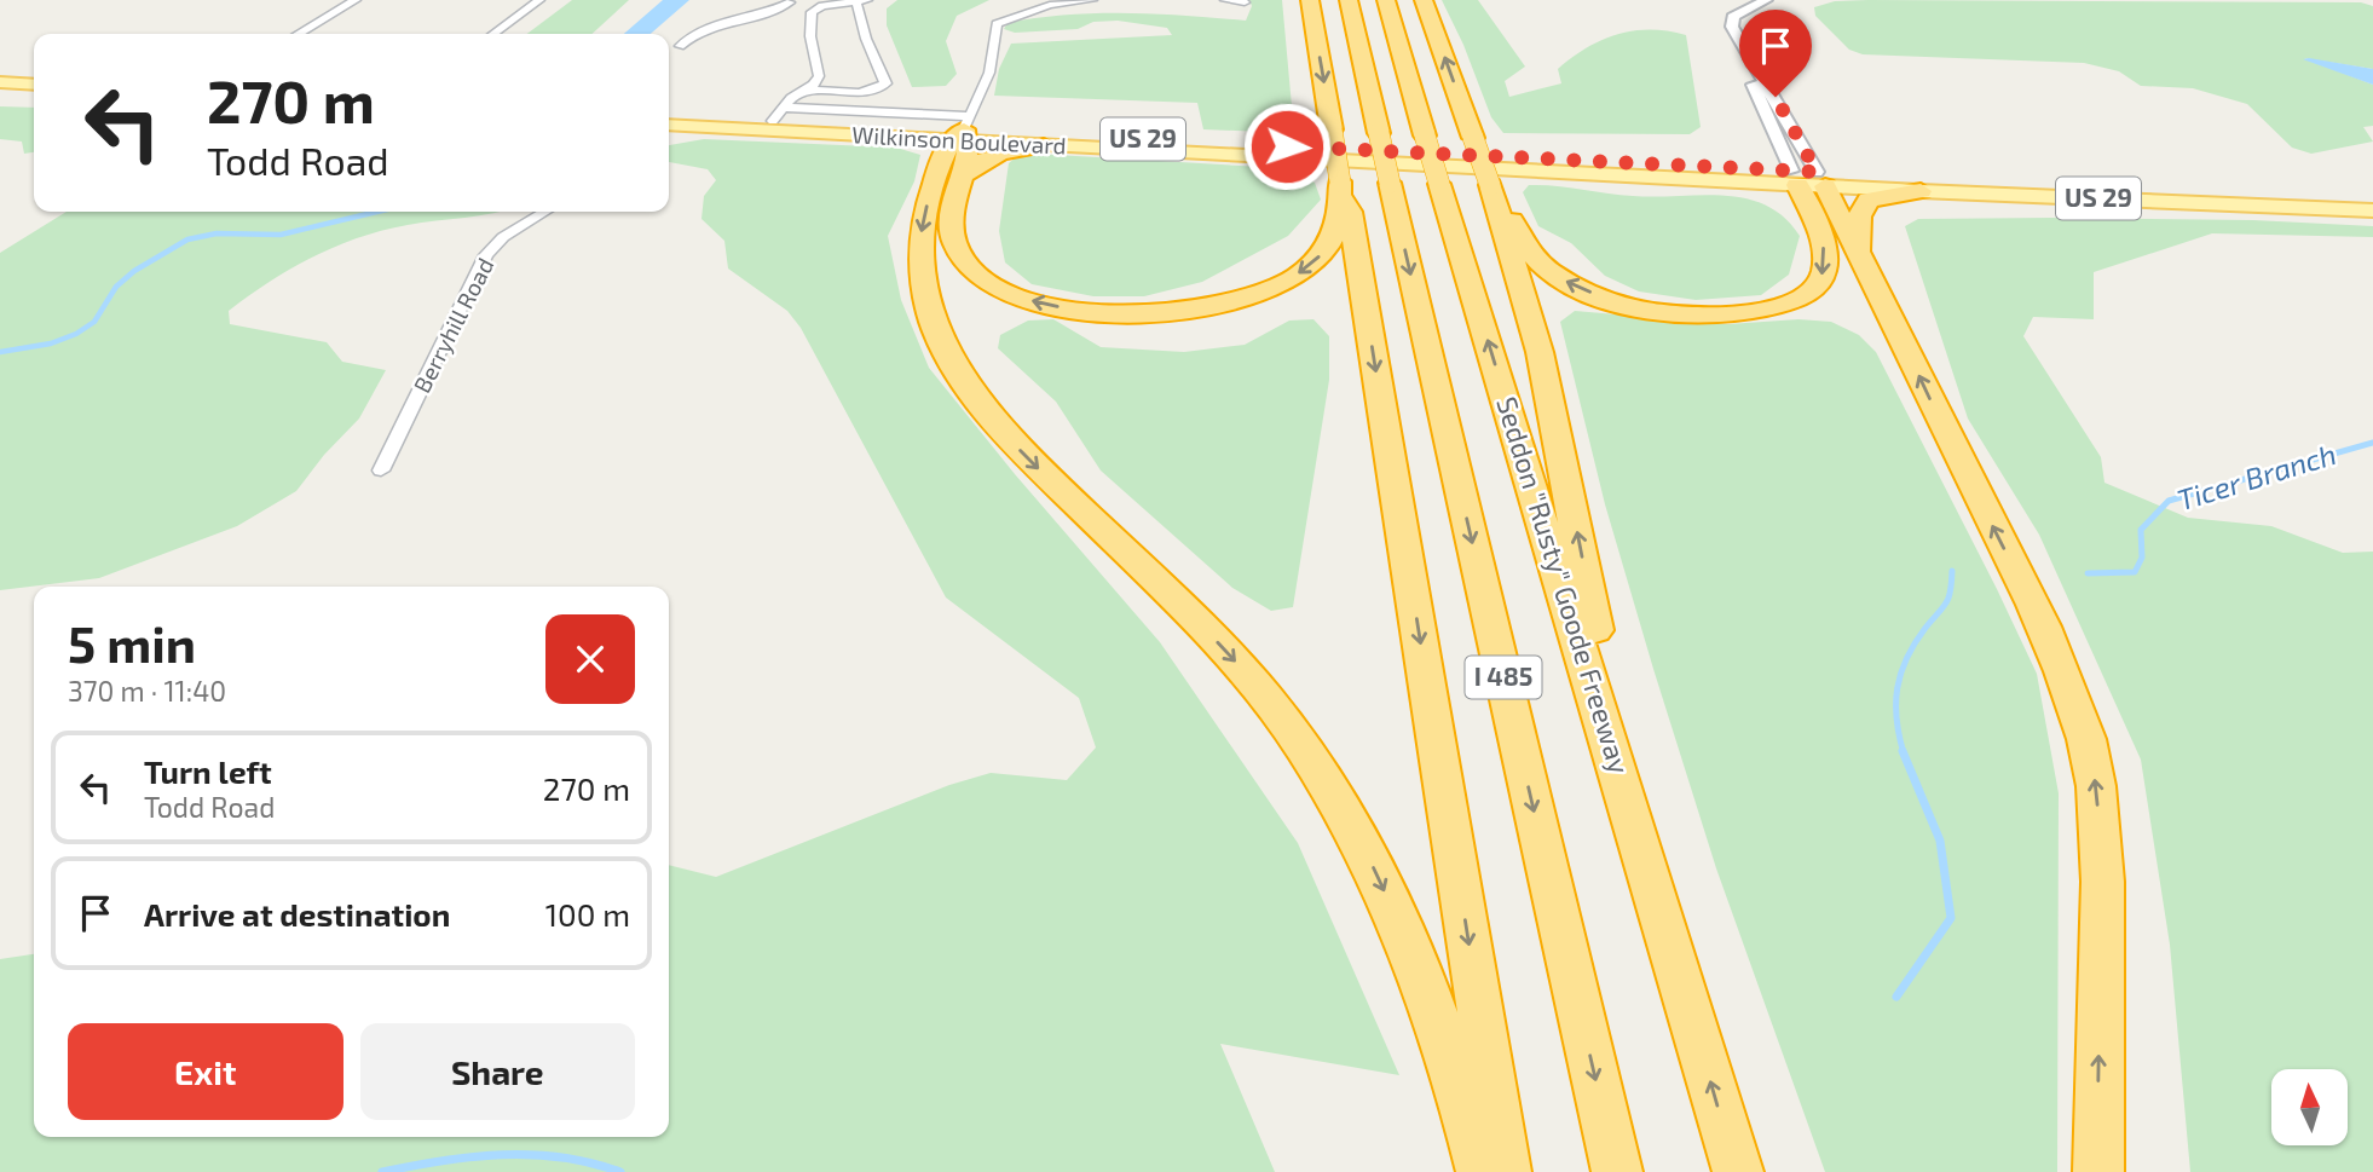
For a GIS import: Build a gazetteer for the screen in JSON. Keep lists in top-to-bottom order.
{
  "streets": {
    "highway": ["Seddon \"Rusty\" Goode Freeway", "I 485"],
    "main road": ["US 29", "Wilkinson Boulevard"],
    "street": ["Berryhill Road"]
  },
  "water": ["Ticer Branch"],
  "north": "top",
  "page": {
    "turn": ["270 m", "Todd Road"],
    "heading": ["5 min", "370 m · 11:40"],
    "list": [
      {
        "name": "Turn left",
        "note": "Todd Road",
        "value": "270 m"
      },
      {
        "name": "Arrive at destination",
        "value": "100 m"
      }
    ],
    "buttons": ["Exit", "Share"]
  }
}
